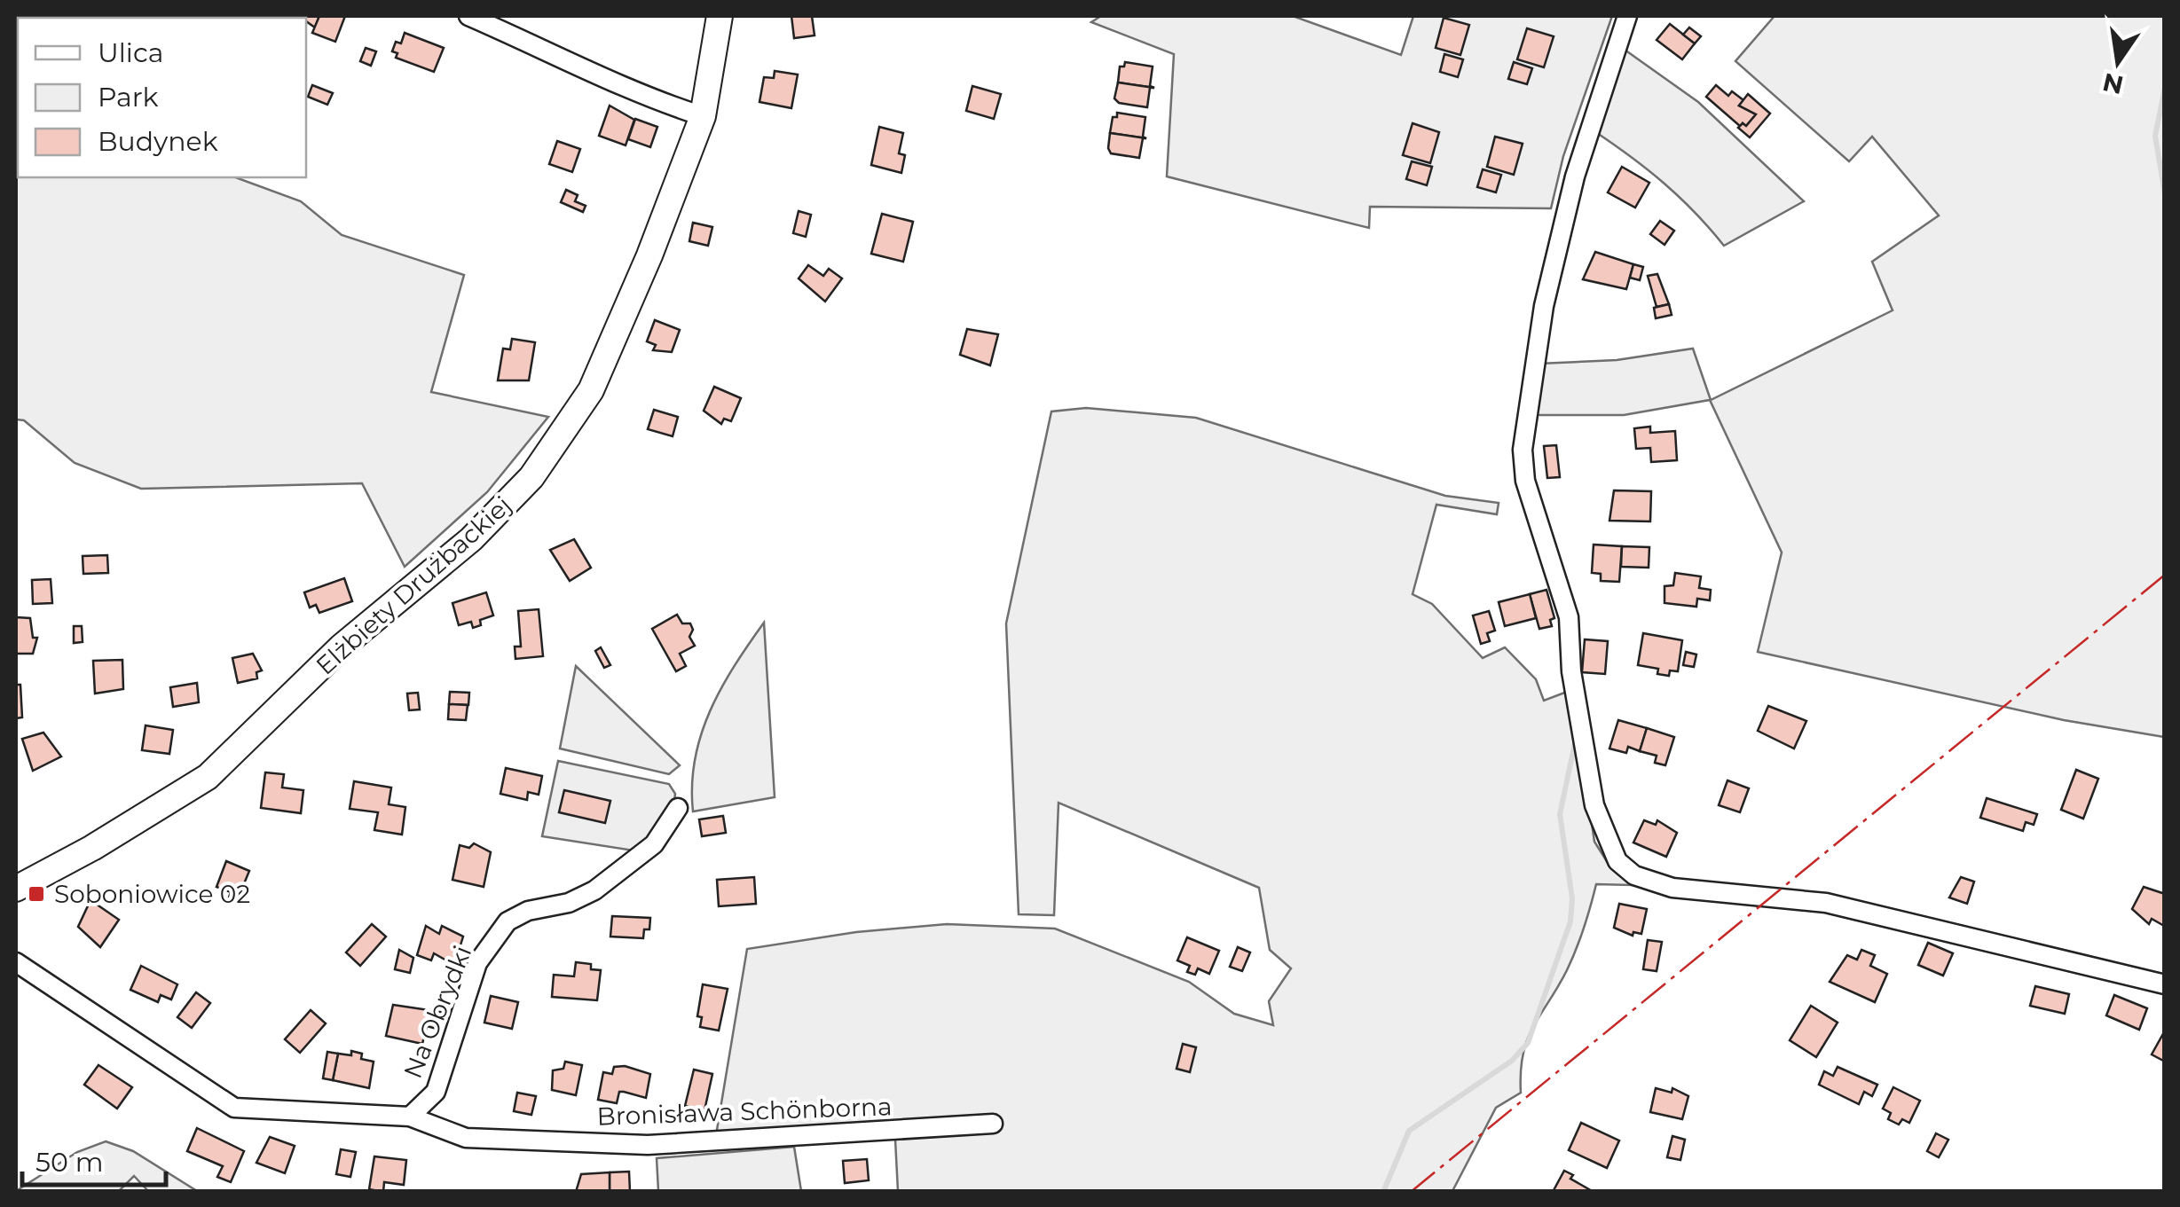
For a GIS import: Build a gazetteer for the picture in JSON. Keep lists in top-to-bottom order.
{
  "streets": {
    "street": ["Elżbiety Drużbackiej", "Na Obrydki", "Bronisława Schönborna"]
  },
  "crossings": [
    ["Na Obrydki", "Bronisława Schönborna"]
  ],
  "places": {
    "transit": ["Soboniowice 02"]
  },
  "legend": ["Ulica", "Park", "Budynek"],
  "scale_bar": "50 m",
  "north": "bottom"
}
